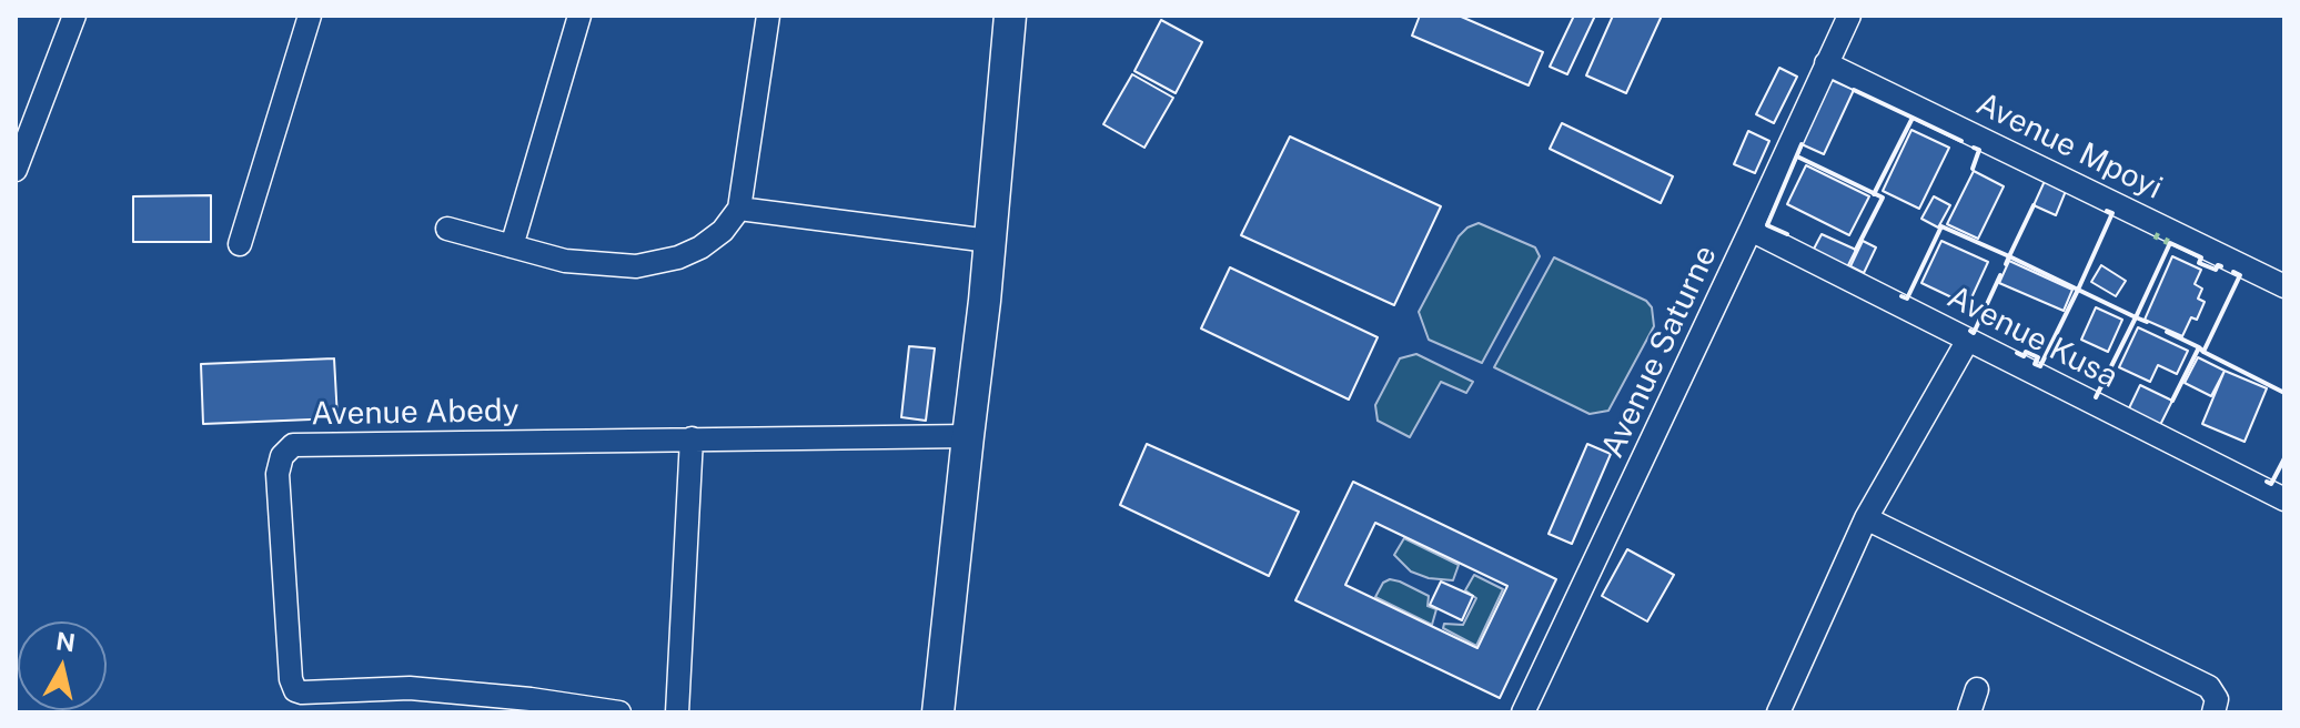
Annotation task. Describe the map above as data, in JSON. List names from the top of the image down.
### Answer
{
  "streets": {
    "street": [
      "Avenue Mpoyi",
      "Avenue Kusa",
      "Avenue Saturne",
      "Avenue Abedy"
    ]
  },
  "crossings": [
    ["Avenue Mpoyi", "Avenue Saturne"],
    ["Avenue Kusa", "Avenue Saturne"]
  ],
  "north": "top"
}
